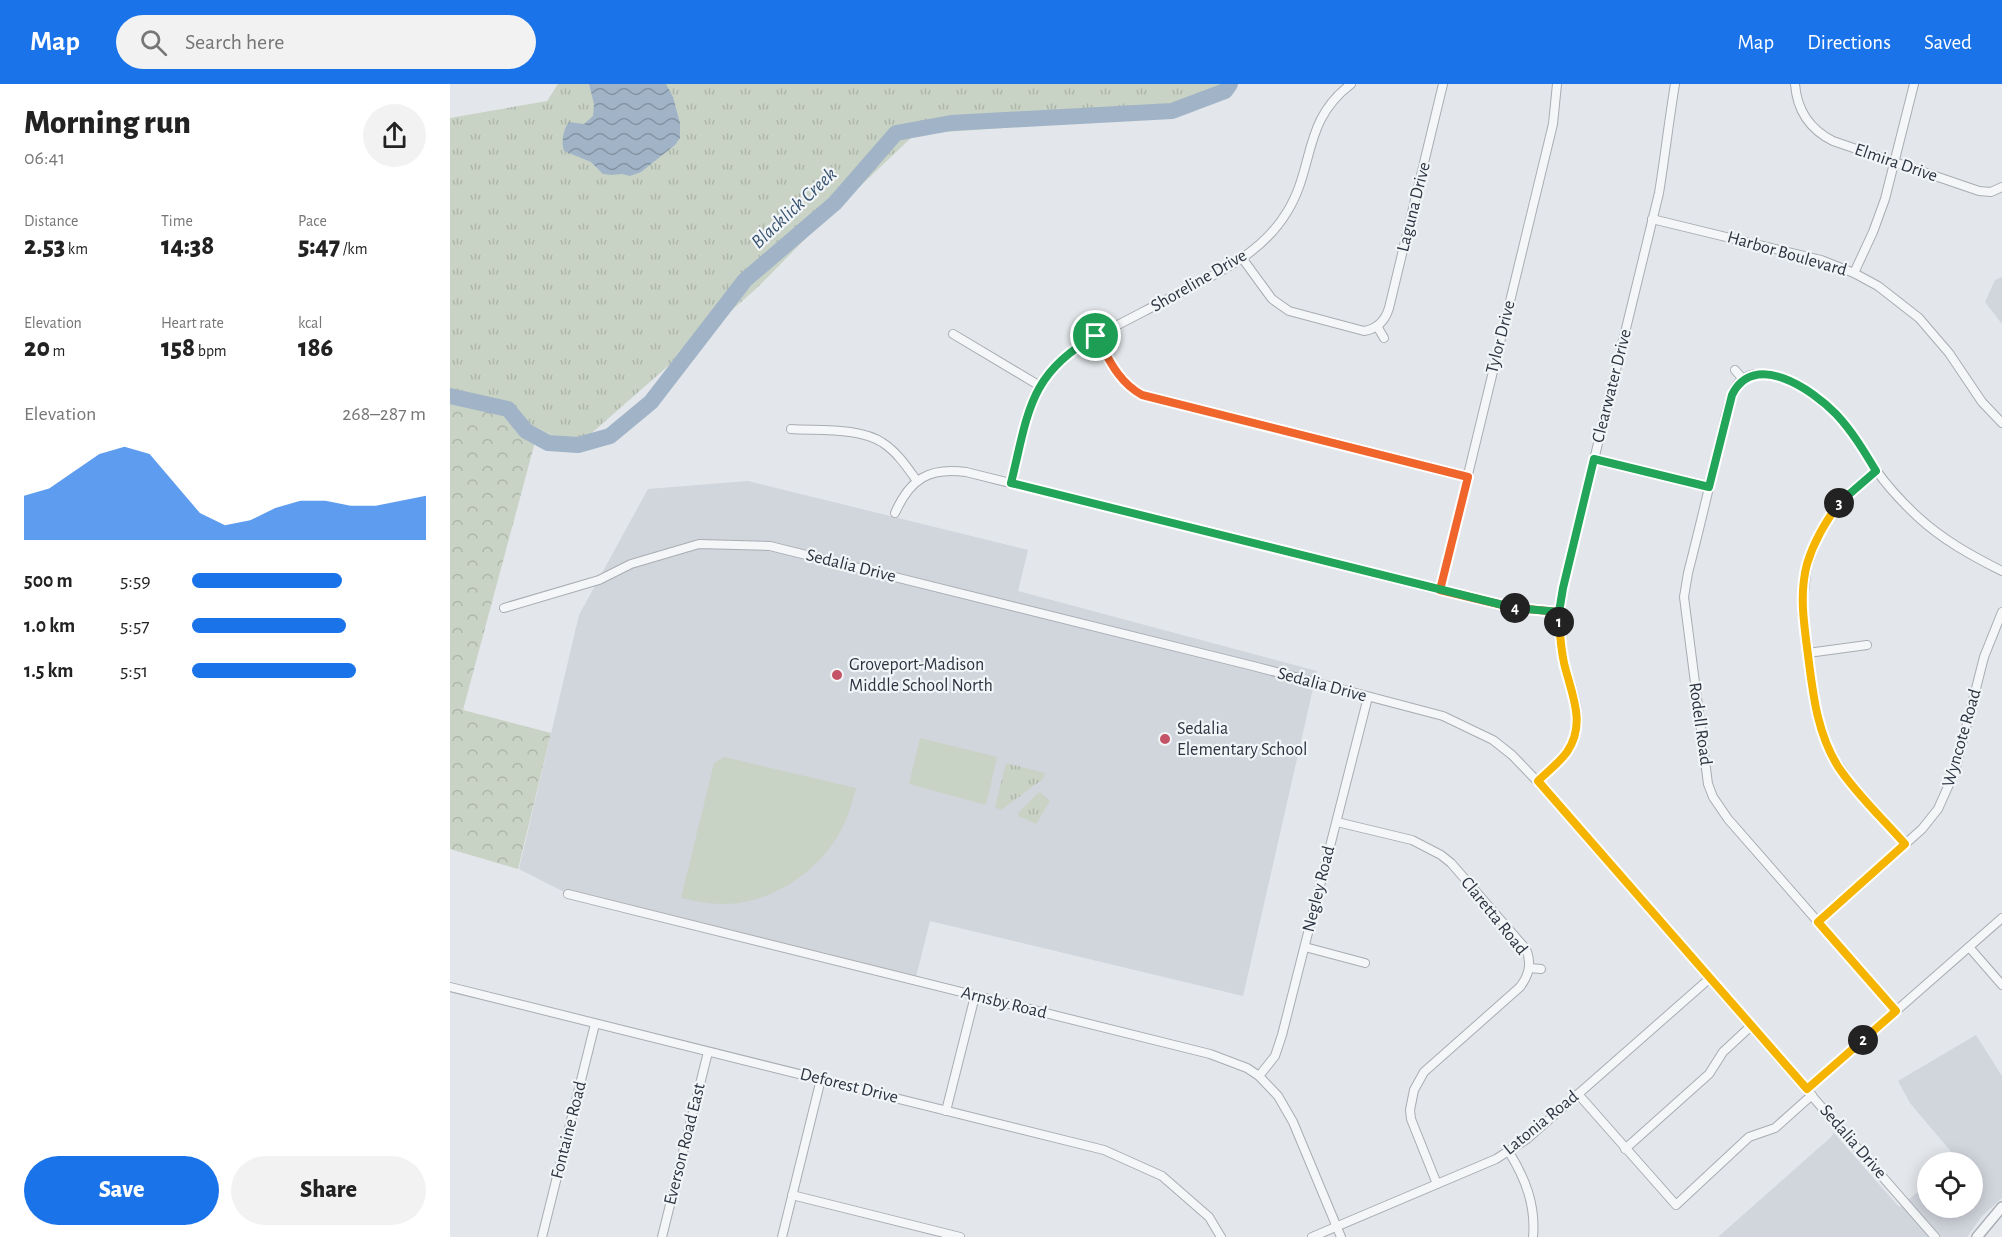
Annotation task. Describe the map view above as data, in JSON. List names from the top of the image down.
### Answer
{
  "streets": {
    "street": [
      "Elmira Drive",
      "Laguna Drive",
      "Harbor Boulevard",
      "Shoreline Drive",
      "Tylor Drive",
      "Clearwater Drive",
      "Sedalia Drive",
      "Rodell Road",
      "Wyncote Road",
      "Negley Road",
      "Claretta Road",
      "Arnsby Road",
      "Deforest Drive",
      "Latonia Road",
      "Fontaine Road",
      "Everson Road East"
    ]
  },
  "crossings": [
    ["Harbor Boulevard", "Clearwater Drive"],
    ["Clearwater Drive", "Sedalia Drive"],
    ["Sedalia Drive", "Negley Road"],
    ["Sedalia Drive", "Latonia Road"],
    ["Rodell Road", "Wyncote Road"],
    ["Negley Road", "Claretta Road"],
    ["Negley Road", "Arnsby Road"],
    ["Claretta Road", "Latonia Road"],
    ["Arnsby Road", "Latonia Road"],
    ["Deforest Drive", "Fontaine Road"],
    ["Deforest Drive", "Everson Road East"]
  ],
  "water": ["Blacklick Creek"],
  "places": ["Groveport-Madison Middle School North", "Sedalia Elementary School"],
  "page": {
    "header": "Map",
    "search": "Search here",
    "nav": ["Map", "Directions", "Saved"],
    "heading": ["Morning run", "06:41"],
    "stats": [
      ["Distance", "2.53 km"],
      ["Time", "14:38"],
      ["Pace", "5:47 /km"],
      ["Elevation", "20 m"],
      ["Heart rate", "158 bpm"],
      ["kcal", "186"]
    ],
    "chart": ["Elevation", "268–287 m"],
    "pins": [
      "3",
      "4",
      "1",
      "2"
    ],
    "list": [
      {
        "name": "500 m",
        "note": "5:59"
      },
      {
        "name": "1.0 km",
        "note": "5:57"
      },
      {
        "name": "1.5 km",
        "note": "5:51"
      }
    ],
    "buttons": ["Save", "Share"]
  }
}
